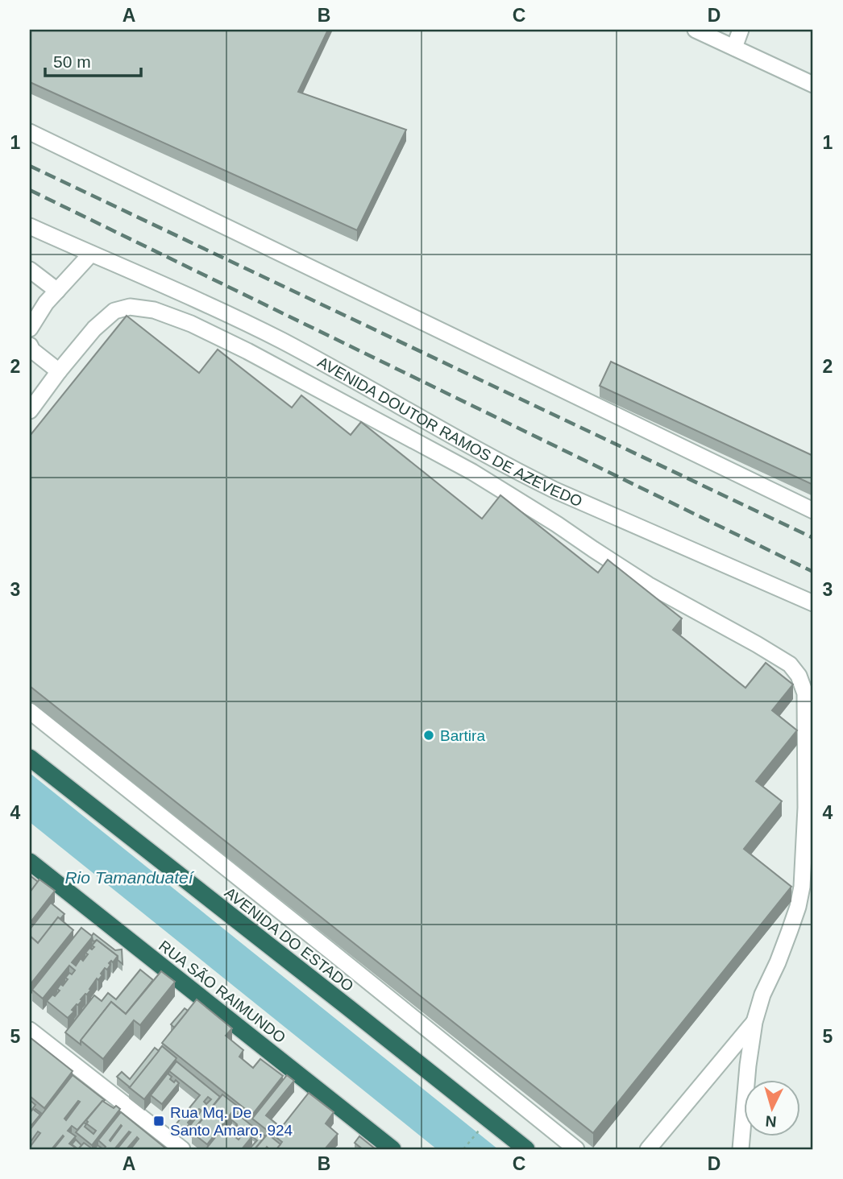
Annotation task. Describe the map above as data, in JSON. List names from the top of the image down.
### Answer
{
  "streets": {
    "highway": ["AVENIDA DO ESTADO", "RUA SÃO RAIMUNDO"],
    "street": ["AVENIDA DOUTOR RAMOS DE AZEVEDO"]
  },
  "water": ["Rio Tamanduateí"],
  "places": {
    "other": ["Bartira"],
    "transit": ["Rua Mq. De Santo Amaro, 924"]
  },
  "scale_bar": "50 m",
  "north": "bottom",
  "grid": {
    "columns": [
      "A",
      "B",
      "C",
      "D"
    ],
    "rows": [
      "1",
      "2",
      "3",
      "4",
      "5"
    ]
  }
}
